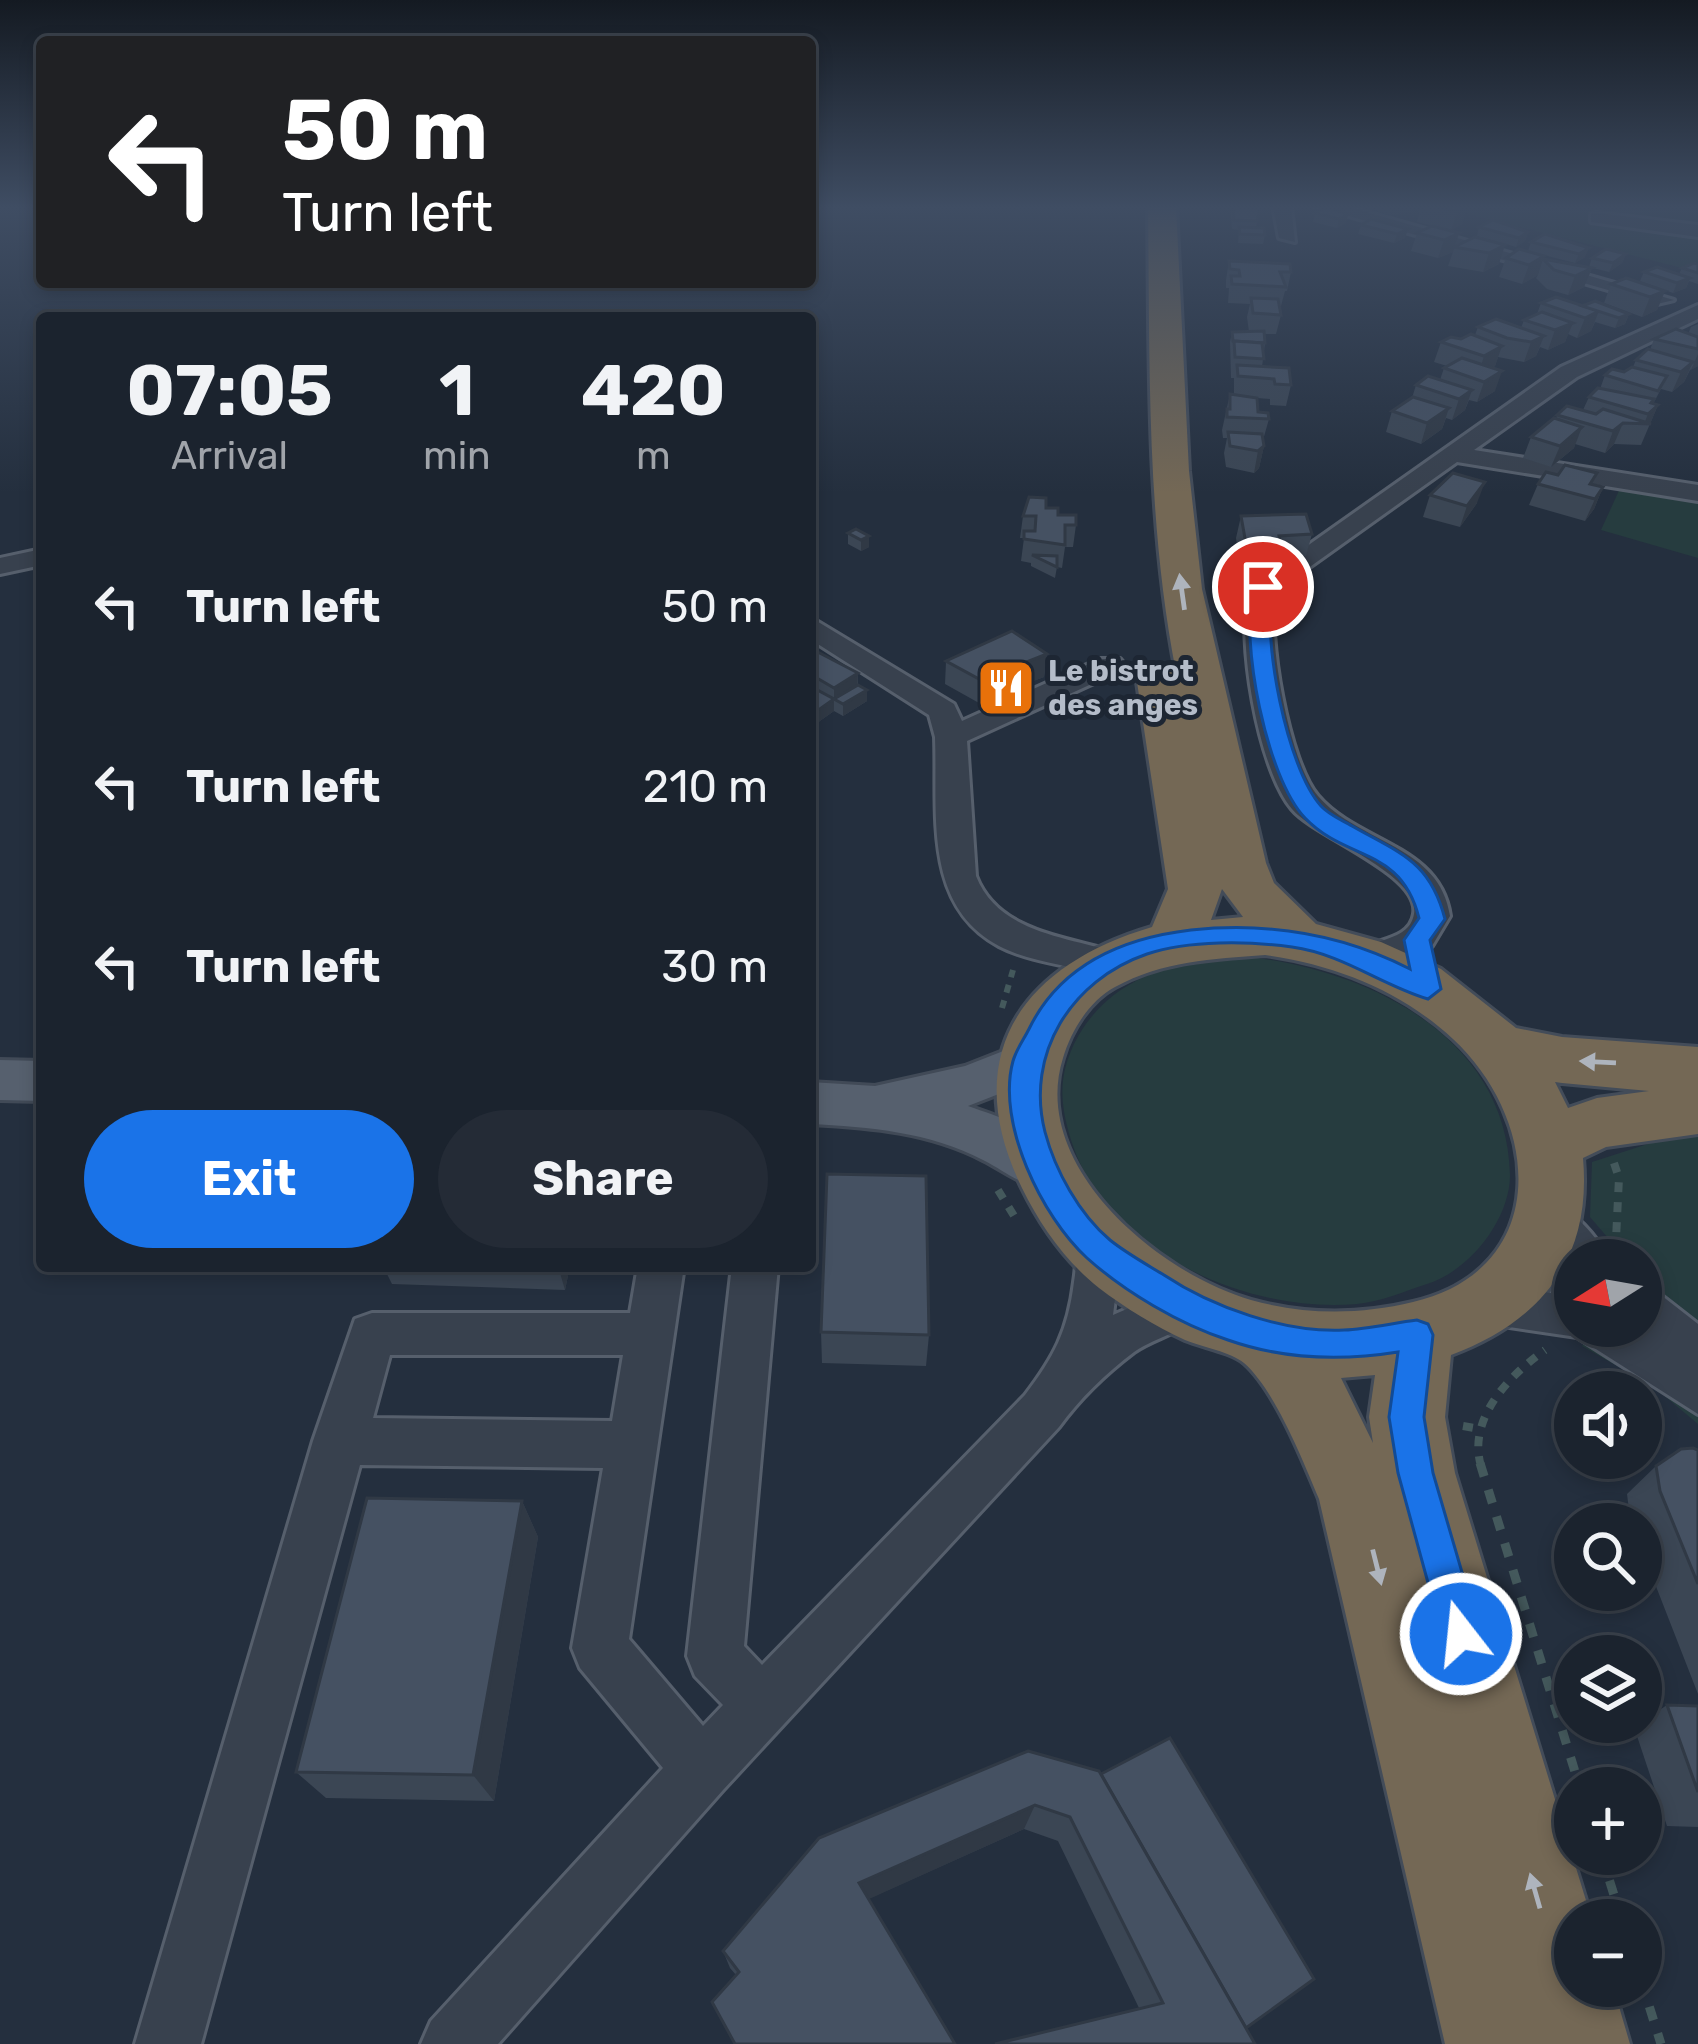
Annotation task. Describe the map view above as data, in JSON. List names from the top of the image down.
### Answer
{
  "places": {
    "restaurant": ["Le bistrot des anges"]
  },
  "north": "left",
  "page": {
    "turn": ["50 m", "Turn left"],
    "eta": [
      "07:05",
      "Arrival",
      "1",
      "min",
      "420",
      "m"
    ],
    "list": [
      {
        "name": "Turn left",
        "value": "50 m"
      },
      {
        "name": "Turn left",
        "value": "210 m"
      },
      {
        "name": "Turn left",
        "value": "30 m"
      }
    ],
    "buttons": ["Exit", "Share"],
    "map_buttons": ["+", "−"]
  }
}
